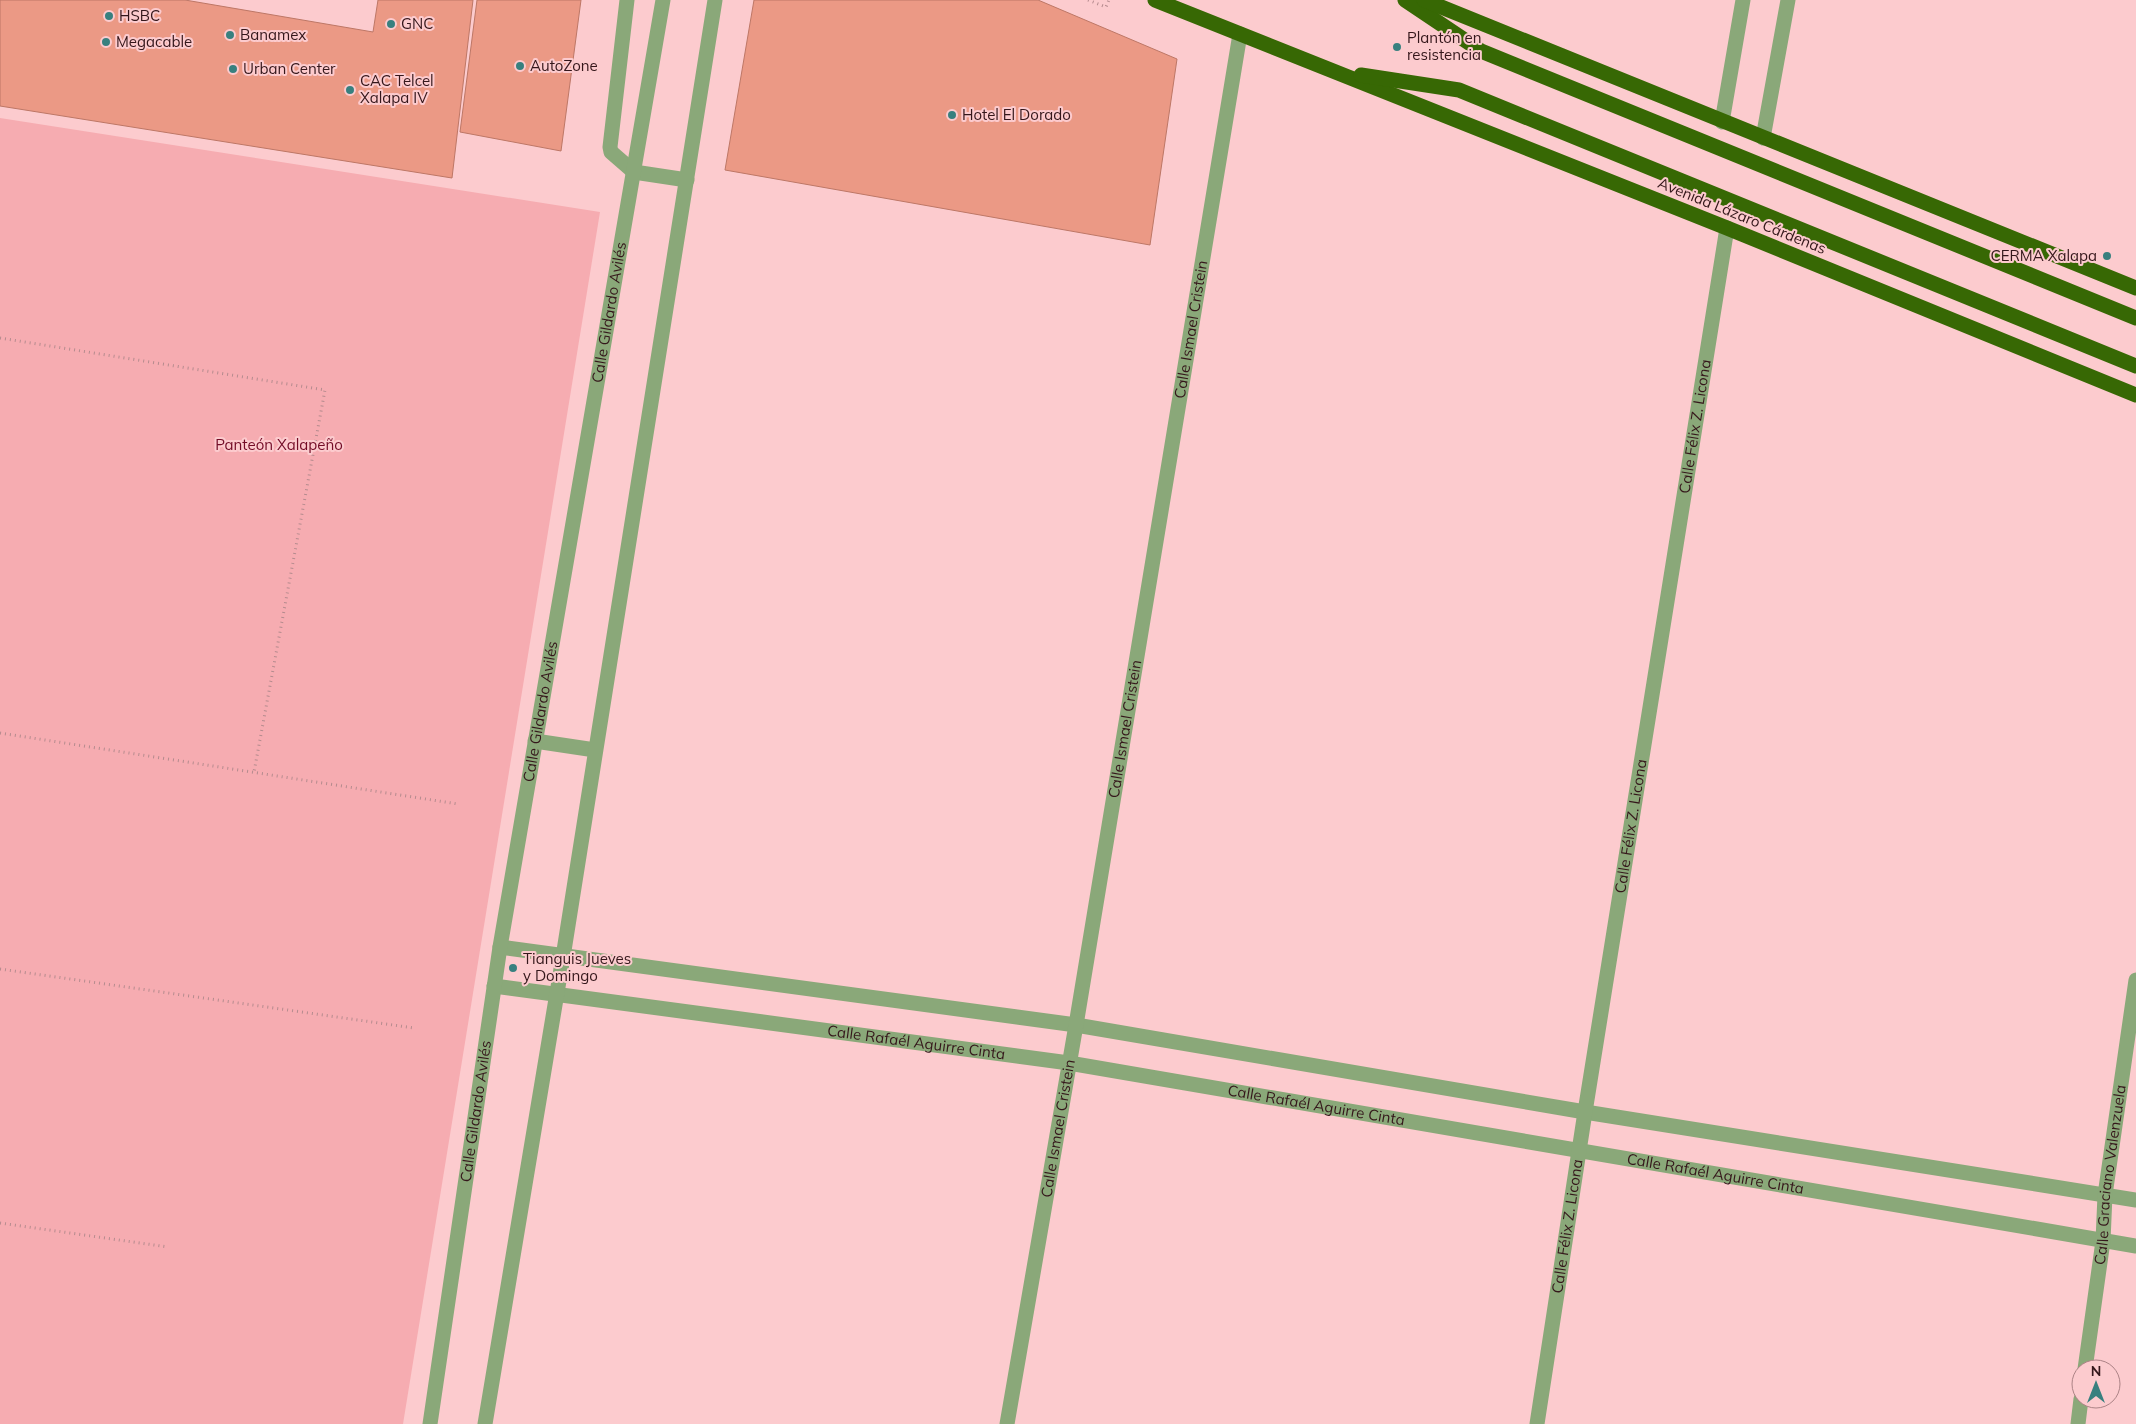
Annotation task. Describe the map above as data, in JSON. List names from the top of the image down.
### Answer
{
  "streets": {
    "highway": ["Avenida Lázaro Cárdenas"],
    "street": [
      "Calle Gildardo Avilés",
      "Calle Ismael Cristein",
      "Calle Félix Z. Licona",
      "Calle Rafaél Aguirre Cinta",
      "Calle Graciano Valenzuela"
    ]
  },
  "crossings": [
    ["Avenida Lázaro Cárdenas", "Calle Ismael Cristein"],
    ["Avenida Lázaro Cárdenas", "Calle Félix Z. Licona"],
    ["Calle Gildardo Avilés", "Calle Rafaél Aguirre Cinta"],
    ["Calle Ismael Cristein", "Calle Rafaél Aguirre Cinta"],
    ["Calle Félix Z. Licona", "Calle Rafaél Aguirre Cinta"],
    ["Calle Rafaél Aguirre Cinta", "Calle Graciano Valenzuela"]
  ],
  "parks": ["Panteón Xalapeño"],
  "places": [
    "HSBC",
    "GNC",
    "Banamex",
    "Megacable",
    "Plantón en resistencia",
    "AutoZone",
    "Urban Center",
    "CAC Telcel Xalapa IV",
    "Hotel El Dorado",
    "CERMA Xalapa",
    "Tianguis Jueves y Domingo"
  ],
  "north": "top"
}
